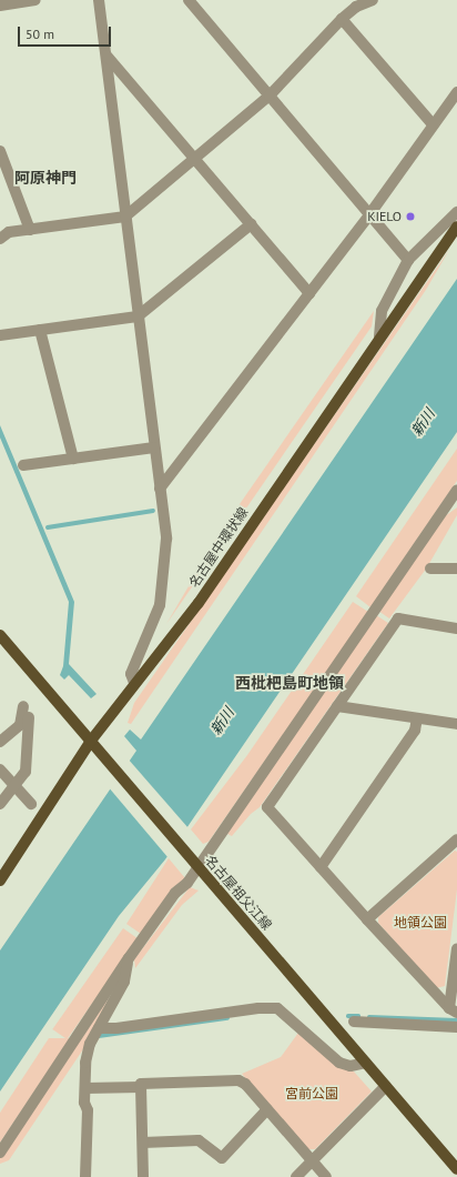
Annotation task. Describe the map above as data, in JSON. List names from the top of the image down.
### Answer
{
  "streets": {
    "main road": ["名古屋中環状線", "名古屋祖父江線"]
  },
  "crossings": [
    ["名古屋中環状線", "名古屋祖父江線"]
  ],
  "districts": ["阿原神門", "西枇杷島町地領"],
  "water": ["新川"],
  "parks": ["地領公園", "宮前公園"],
  "places": ["KIELO"],
  "scale_bar": "50 m"
}
